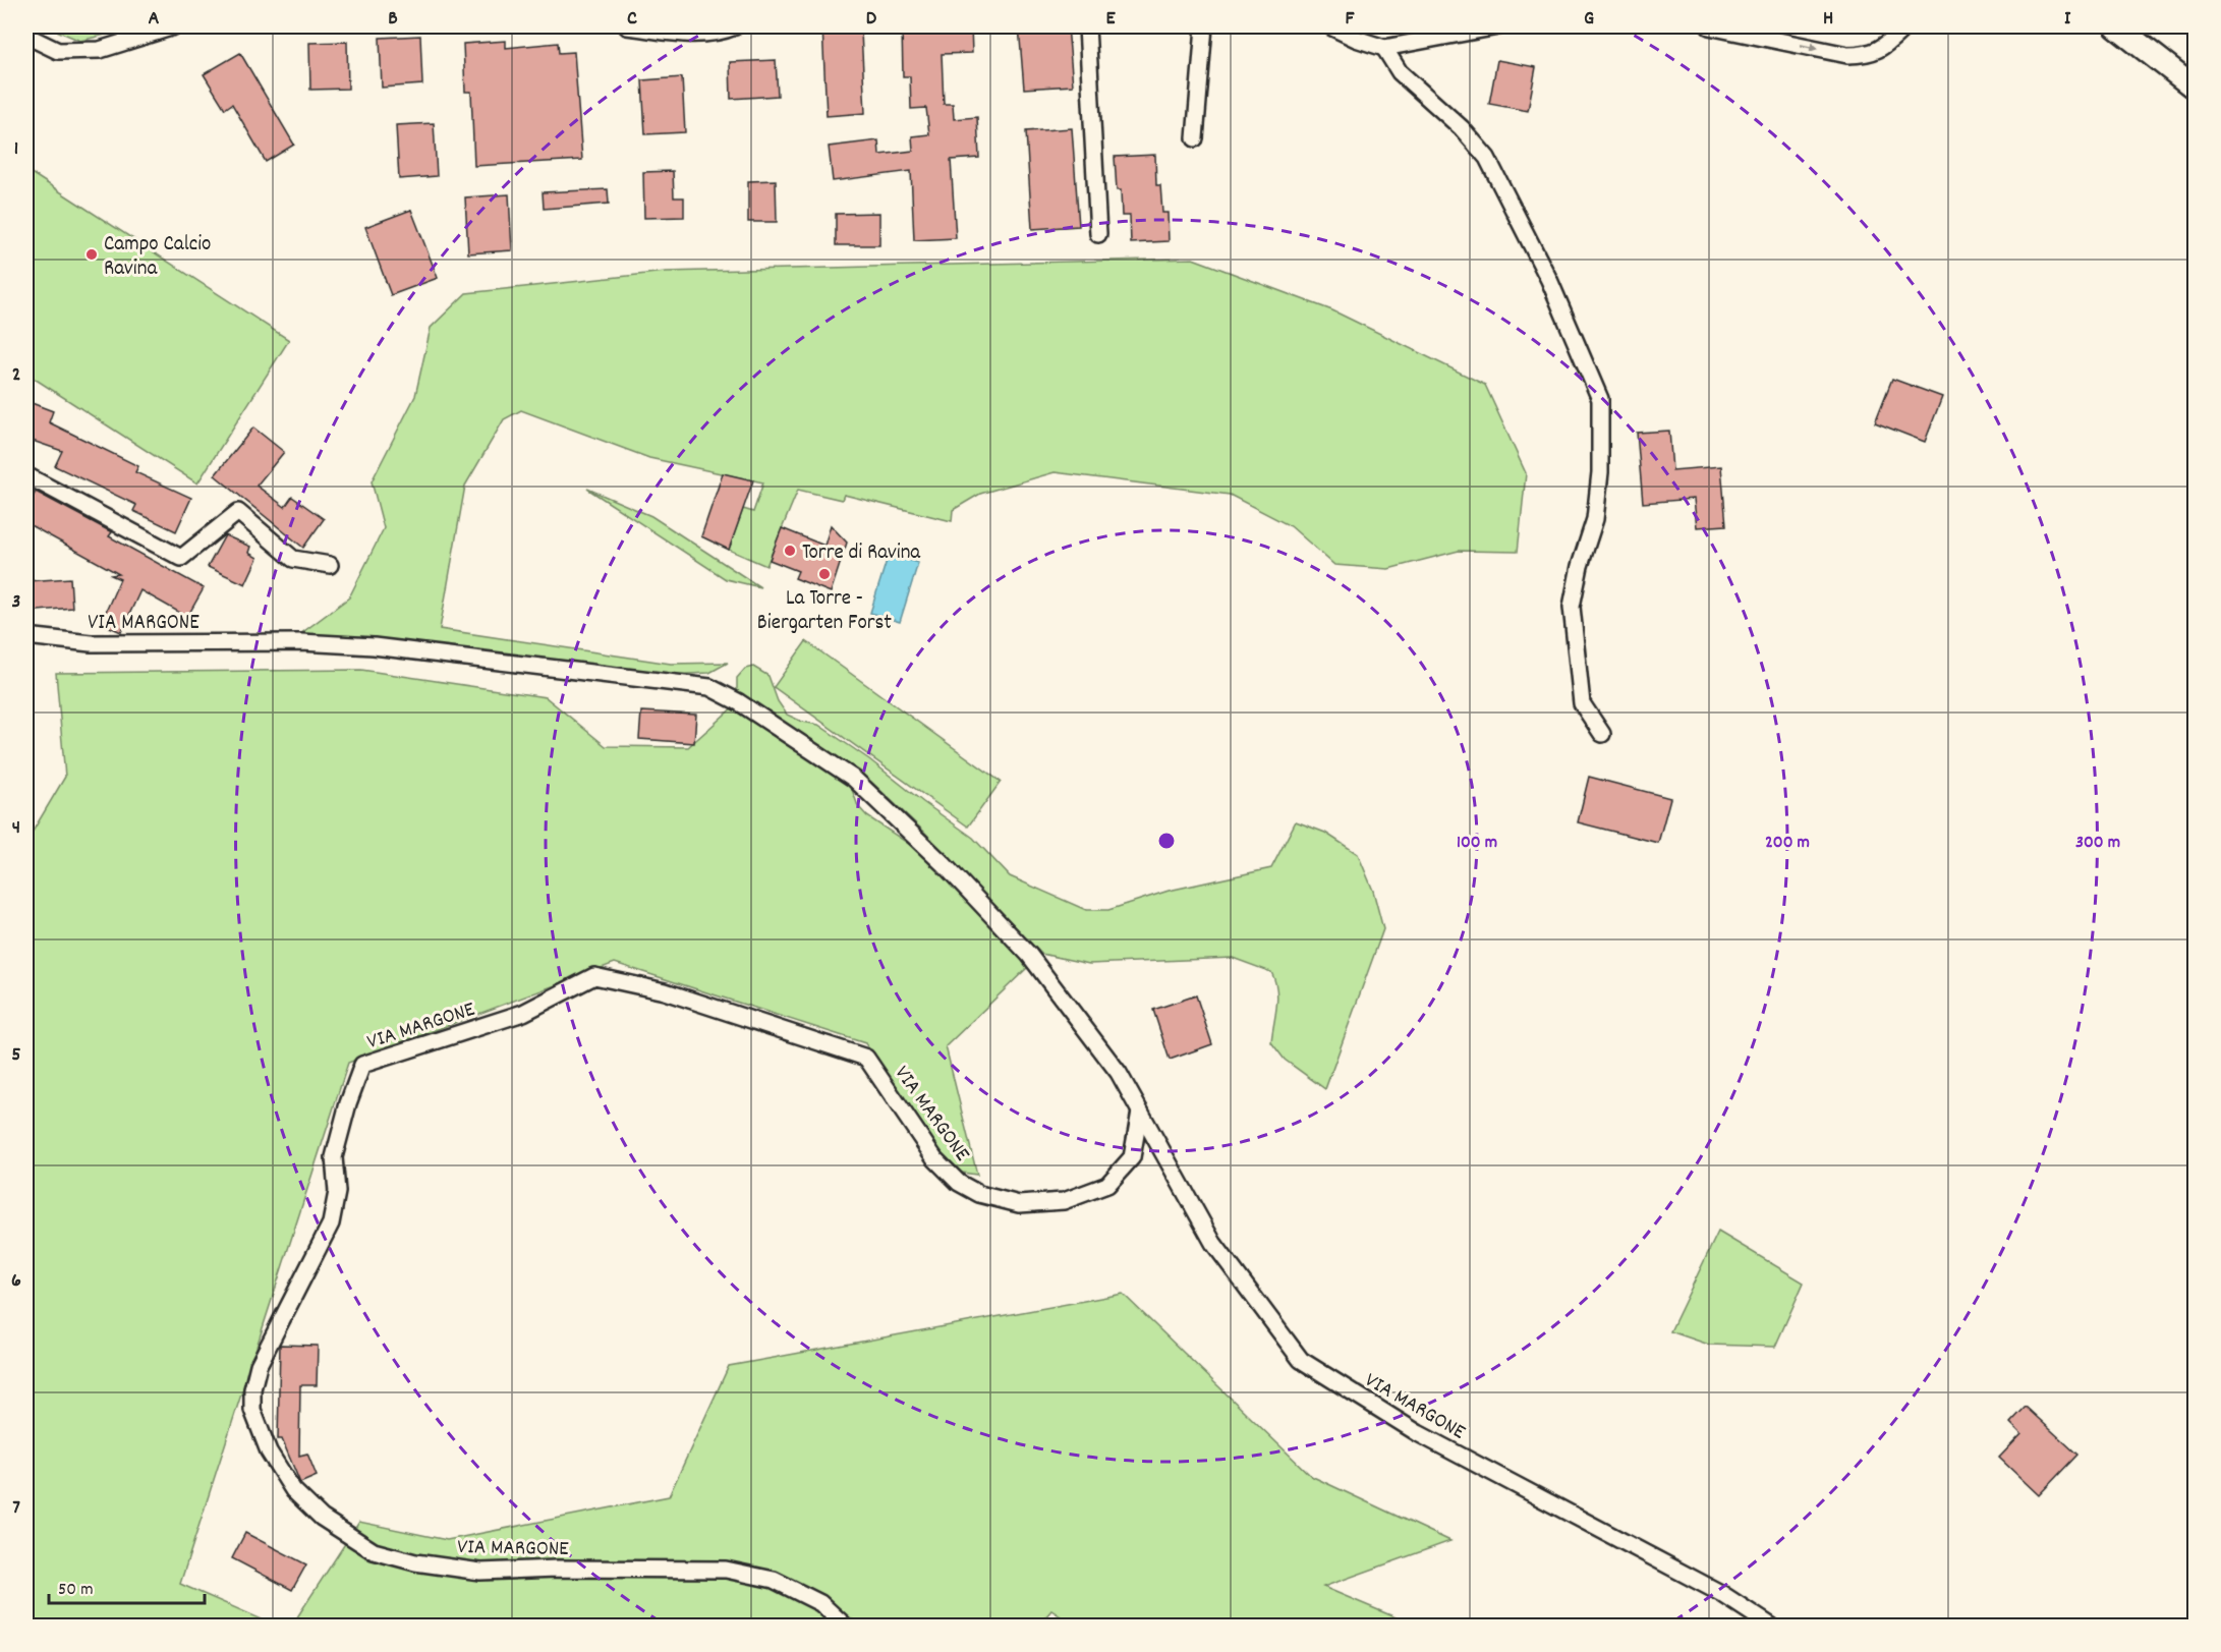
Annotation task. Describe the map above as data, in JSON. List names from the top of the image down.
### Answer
{
  "streets": {
    "street": ["VIA MARGONE"]
  },
  "places": ["Campo Calcio Ravina", "Torre di Ravina", "La Torre - Biergarten Forst"],
  "scale_bar": "50 m",
  "grid": {
    "columns": [
      "A",
      "B",
      "C",
      "D",
      "E",
      "F",
      "G",
      "H",
      "I"
    ],
    "rows": [
      "1",
      "2",
      "3",
      "4",
      "5",
      "6",
      "7"
    ]
  },
  "rings": ["100 m", "200 m", "300 m"]
}
